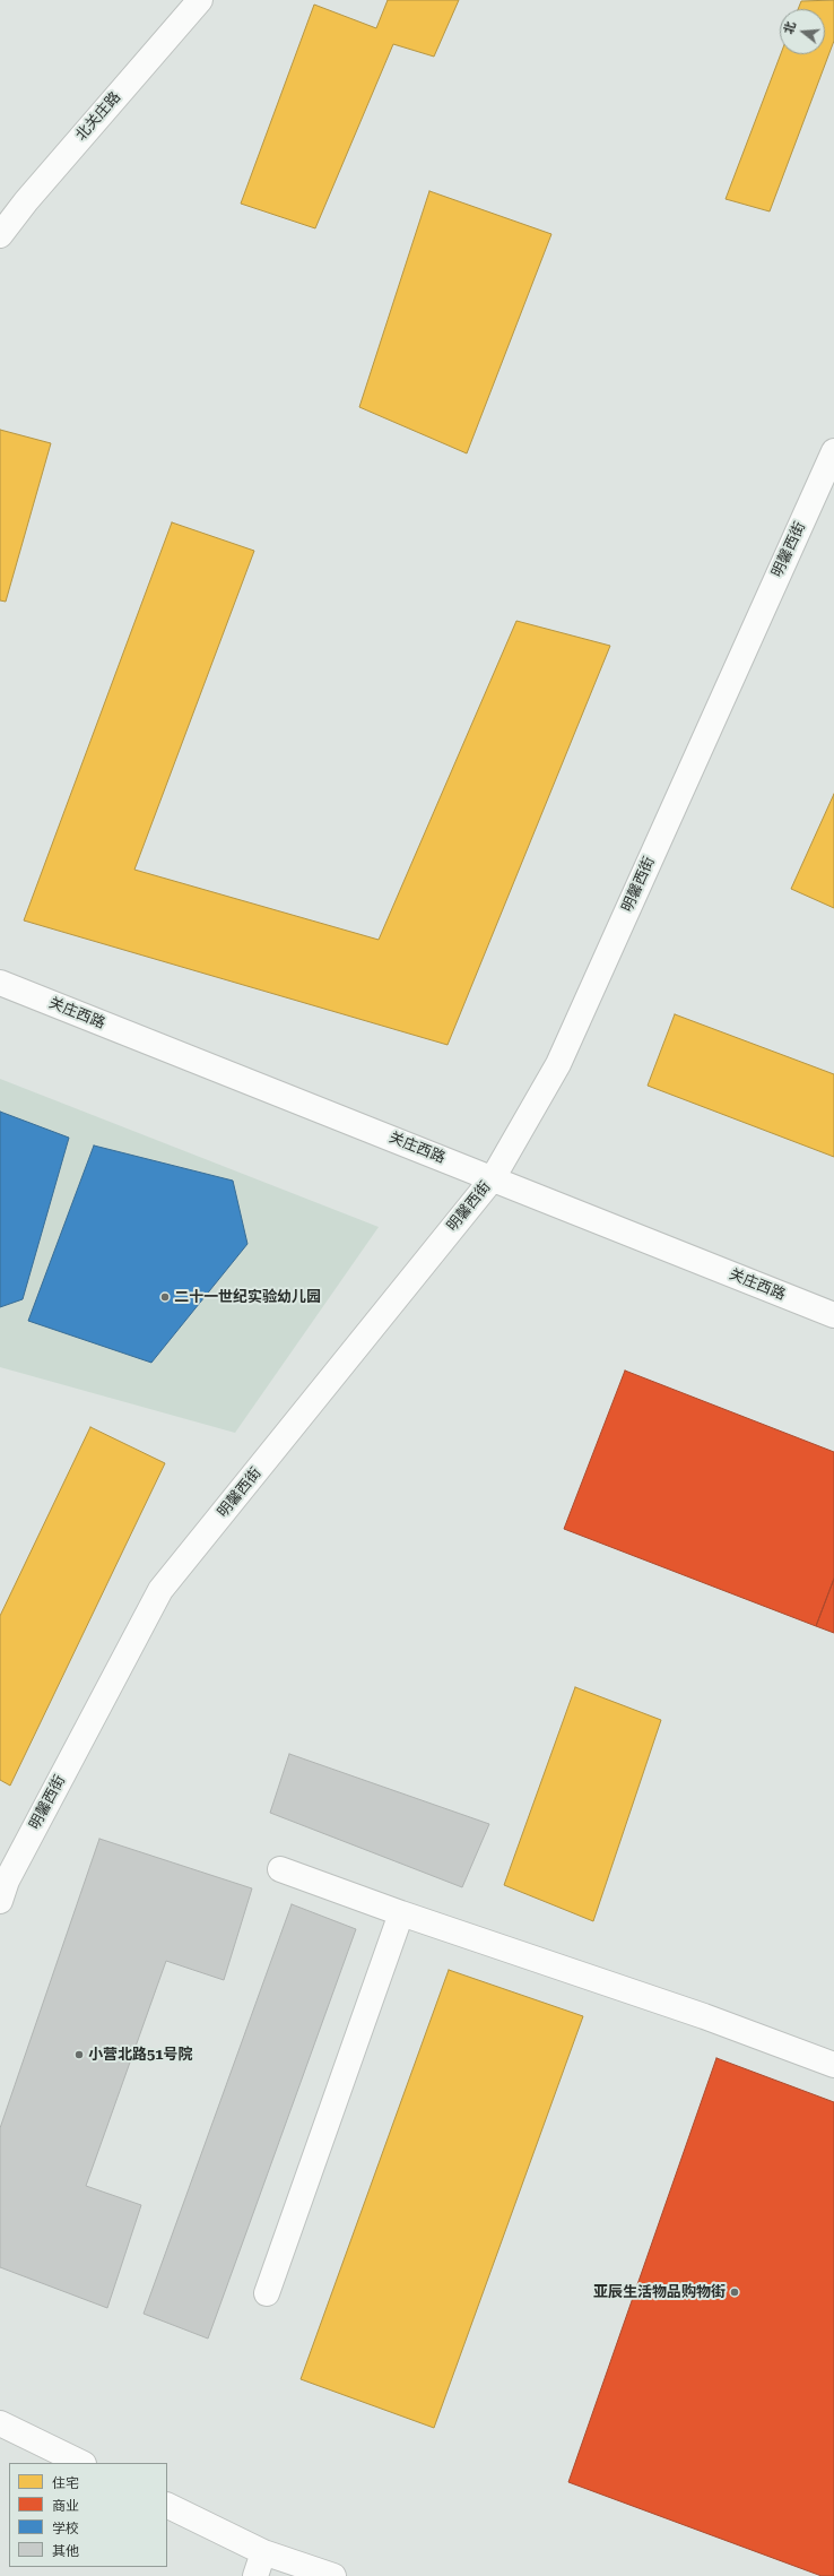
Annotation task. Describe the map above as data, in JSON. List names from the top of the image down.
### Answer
{
  "streets": {
    "street": ["北关庄路", "明馨西街", "关庄西路"]
  },
  "crossings": [
    ["明馨西街", "关庄西路"]
  ],
  "places": ["二十一世纪实验幼儿园", "小营北路51号院", "亚辰生活物品购物街"],
  "legend": [
    "住宅",
    "商业",
    "学校",
    "其他"
  ],
  "north": "left"
}
